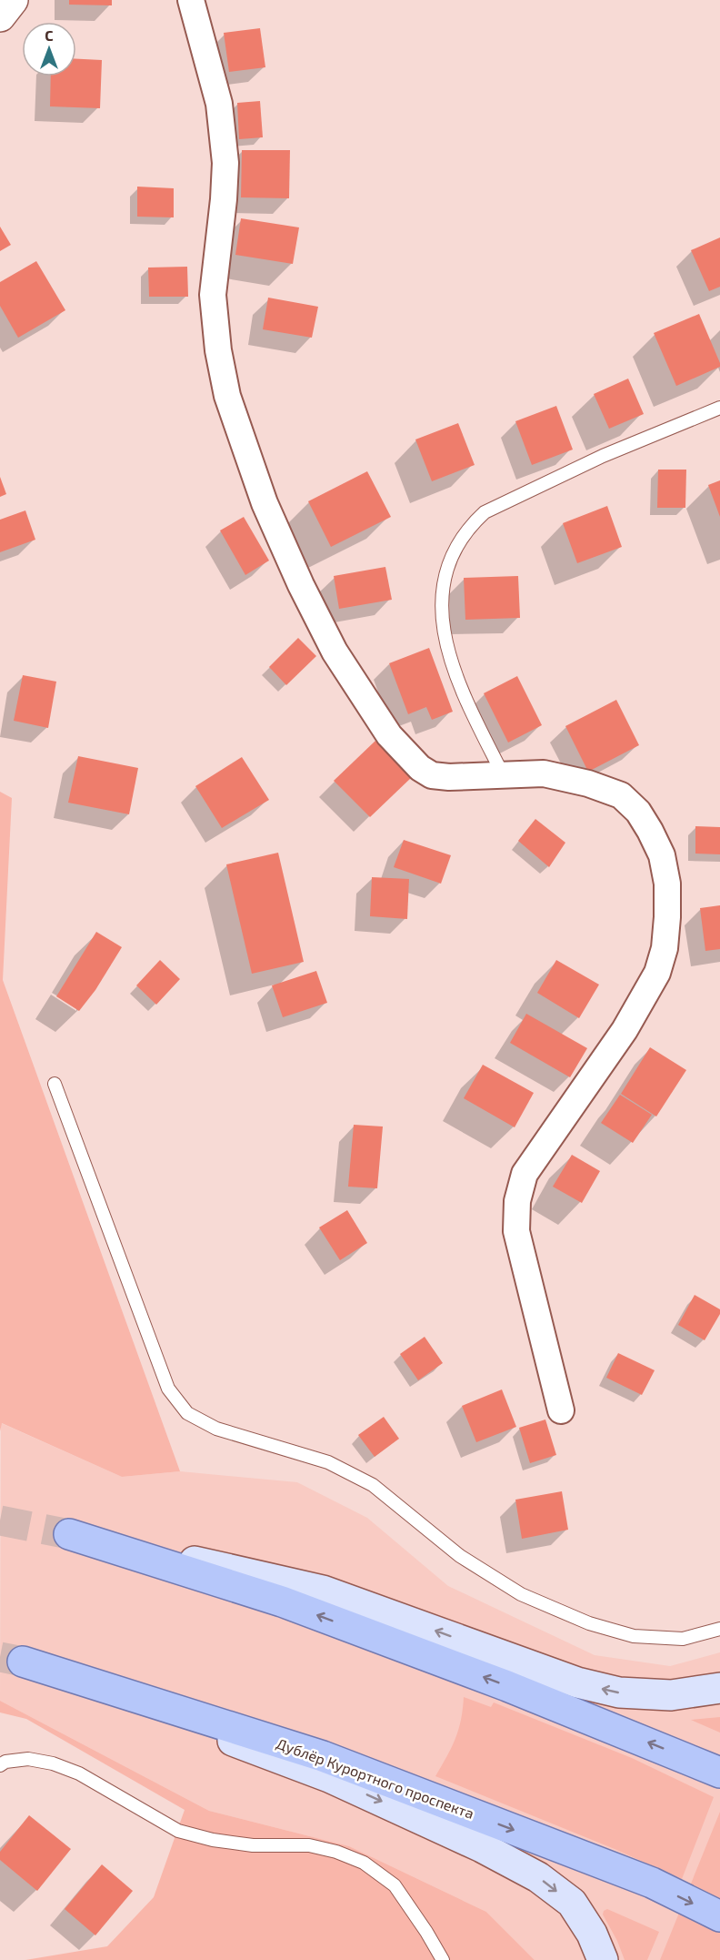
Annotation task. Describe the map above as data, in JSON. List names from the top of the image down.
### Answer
{
  "streets": {
    "main road": ["Дублёр Курортного проспекта"]
  },
  "north": "top"
}
